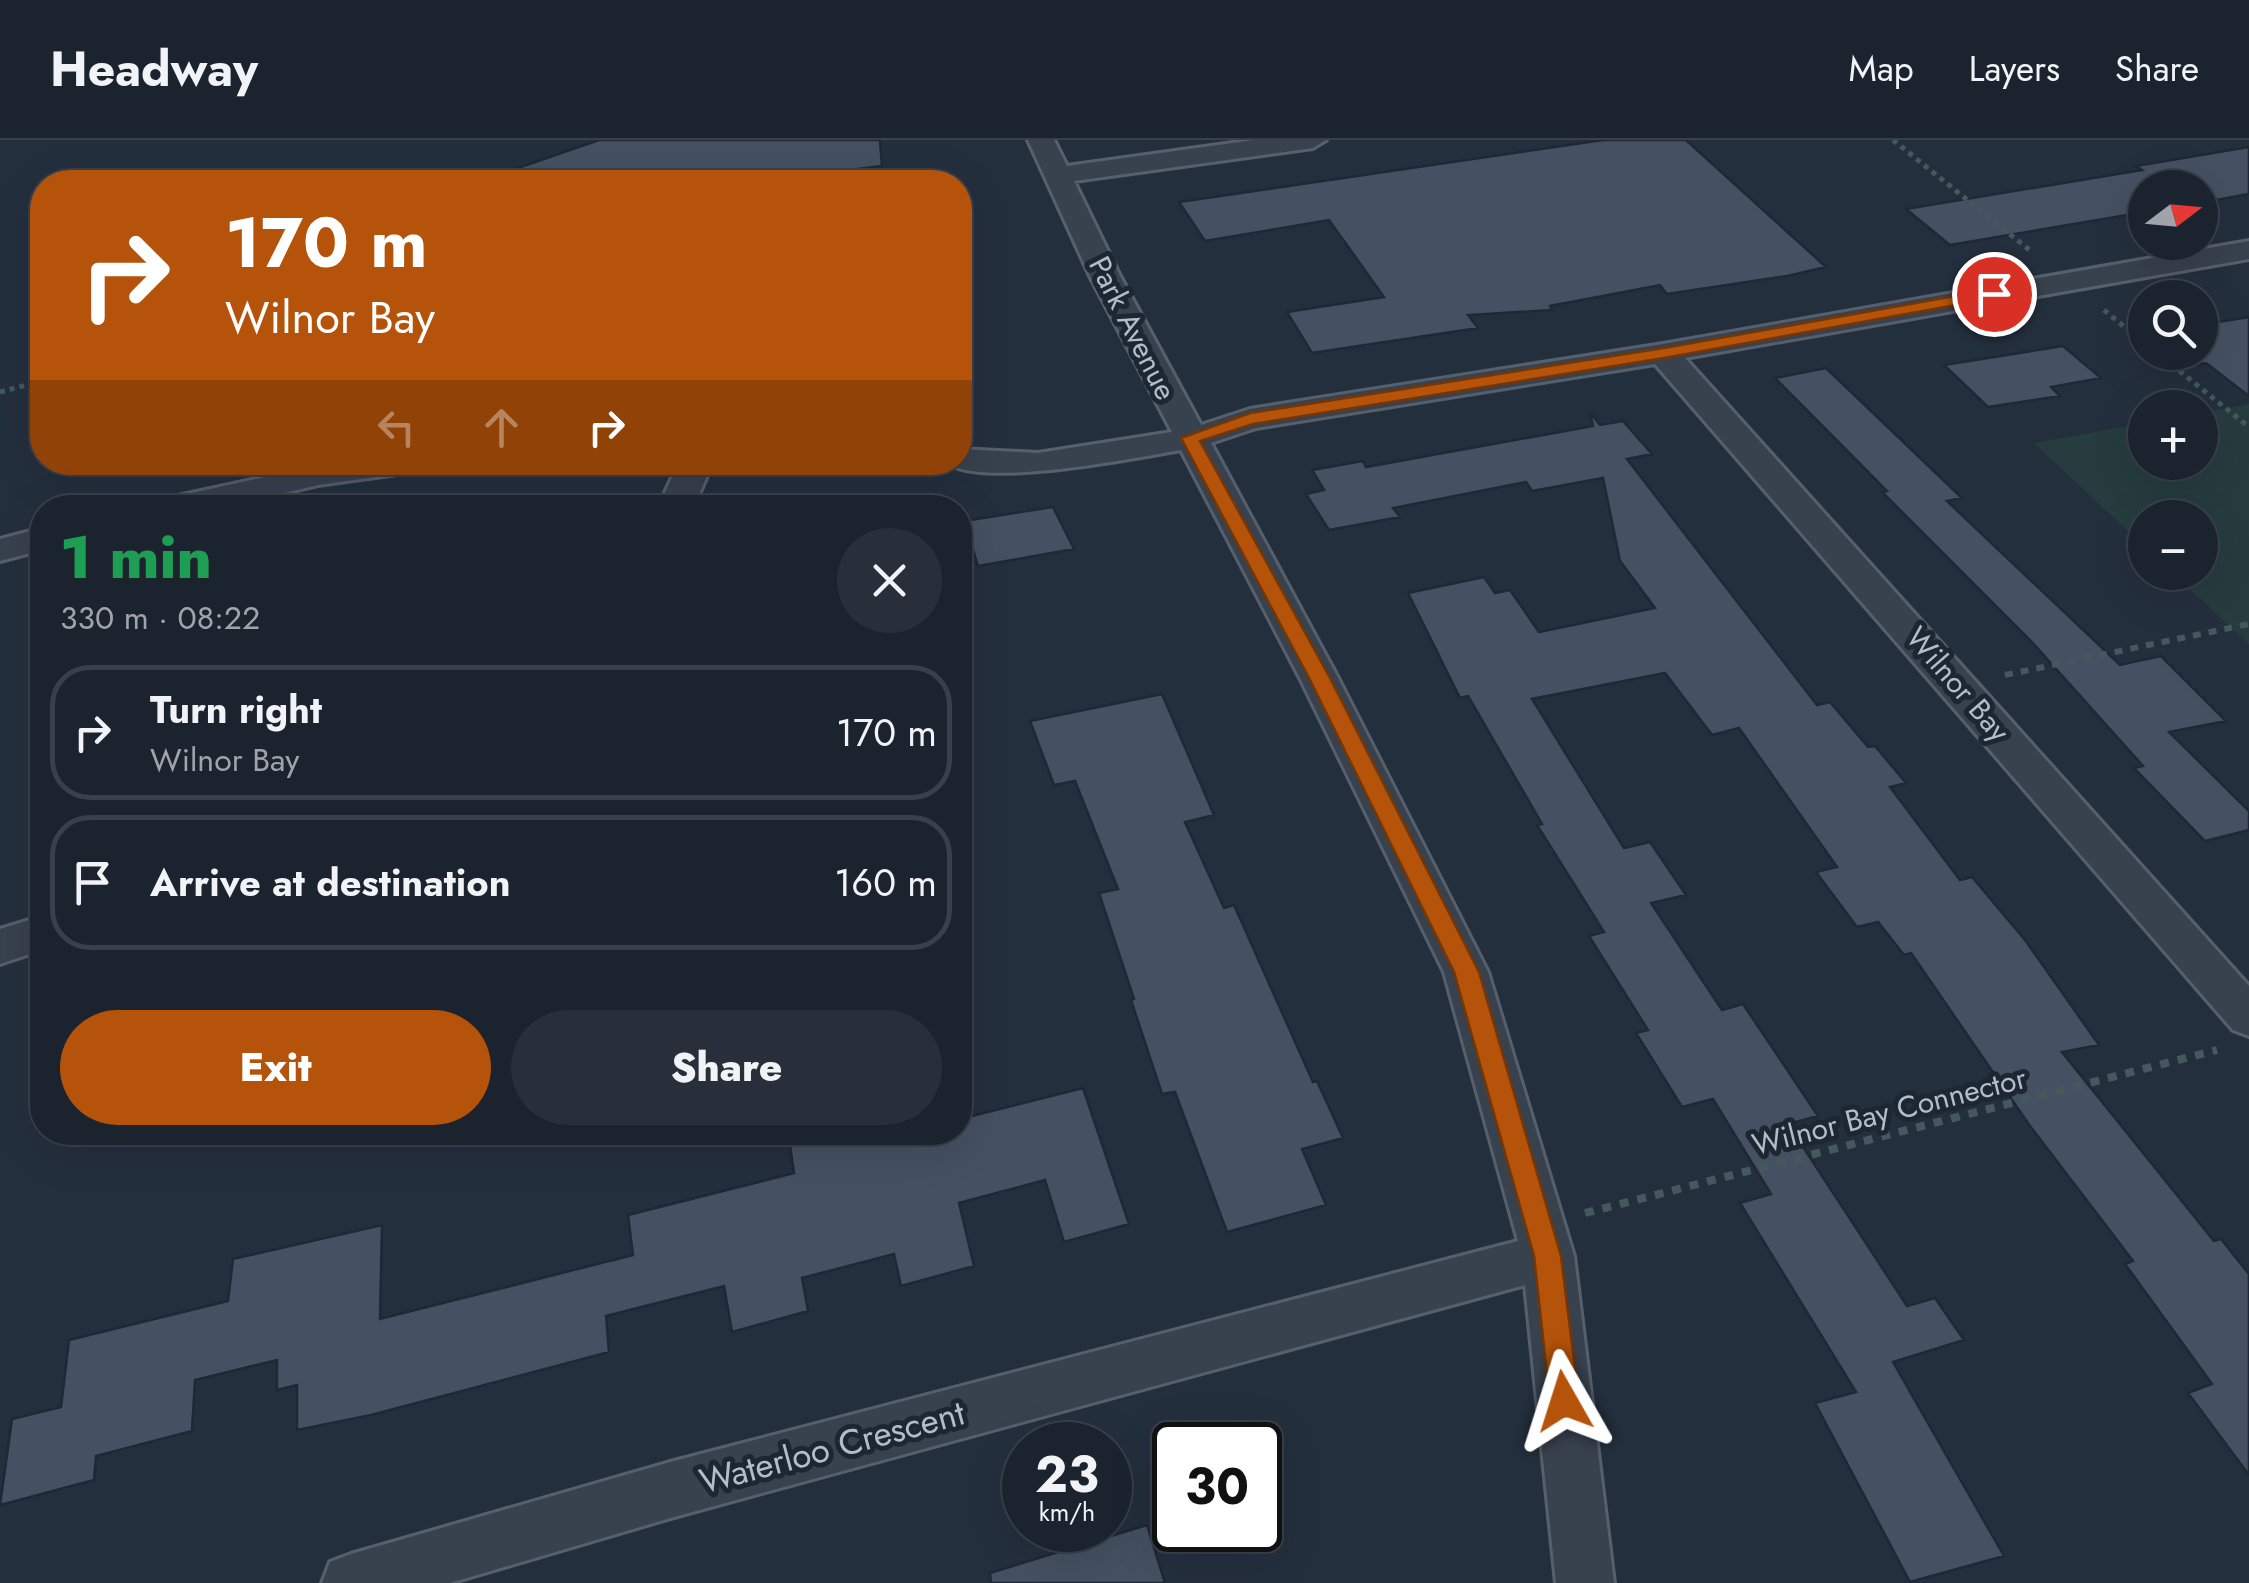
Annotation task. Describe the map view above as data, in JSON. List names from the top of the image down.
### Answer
{
  "streets": {
    "street": ["Park Avenue", "Wilnor Bay", "Waterloo Crescent"],
    "path": ["Wilnor Bay Connector"]
  },
  "crossings": [
    ["Park Avenue", "Wilnor Bay Connector"],
    ["Park Avenue", "Waterloo Crescent"],
    ["Wilnor Bay", "Wilnor Bay Connector"],
    ["Wilnor Bay Connector", "Waterloo Crescent"]
  ],
  "north": "right",
  "page": {
    "header": "Headway",
    "nav": ["Map", "Layers", "Share"],
    "map_buttons": ["+", "−"],
    "turn": ["170 m", "Wilnor Bay"],
    "heading": ["1 min", "330 m · 08:22"],
    "list": [
      {
        "name": "Turn right",
        "note": "Wilnor Bay",
        "value": "170 m"
      },
      {
        "name": "Arrive at destination",
        "value": "160 m"
      }
    ],
    "buttons": ["Exit", "Share"],
    "speed": "23 km/h",
    "limit": "30"
  }
}
